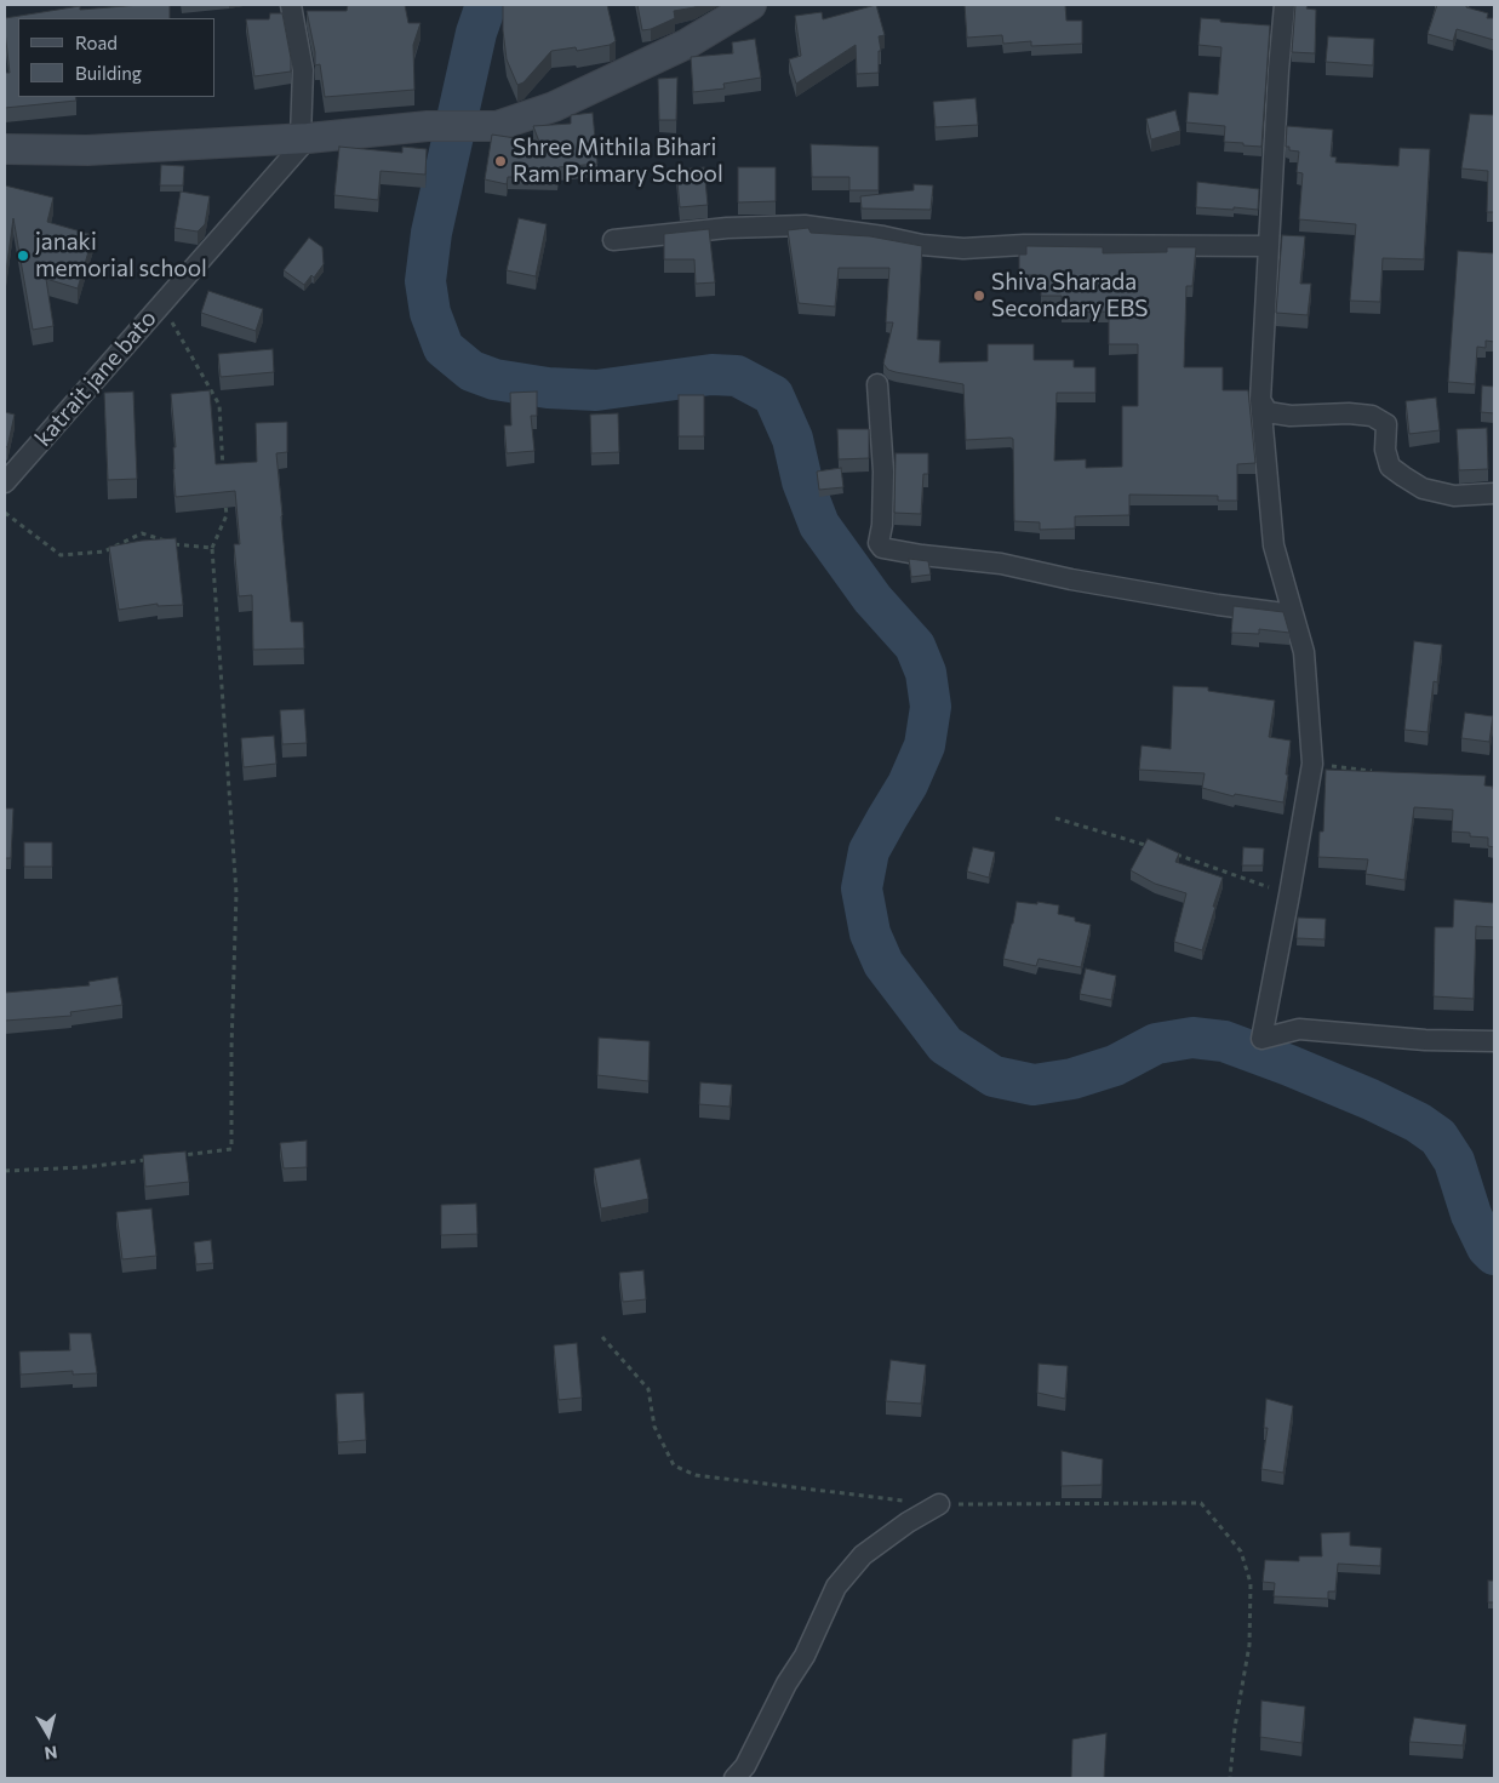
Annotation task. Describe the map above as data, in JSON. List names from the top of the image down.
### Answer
{
  "streets": {
    "street": ["katrait jane bato"]
  },
  "places": ["Shree Mithila Bihari Ram Primary School", "janaki memorial school", "Shiva Sharada Secondary EBS"],
  "legend": ["Road", "Building"],
  "north": "bottom"
}
